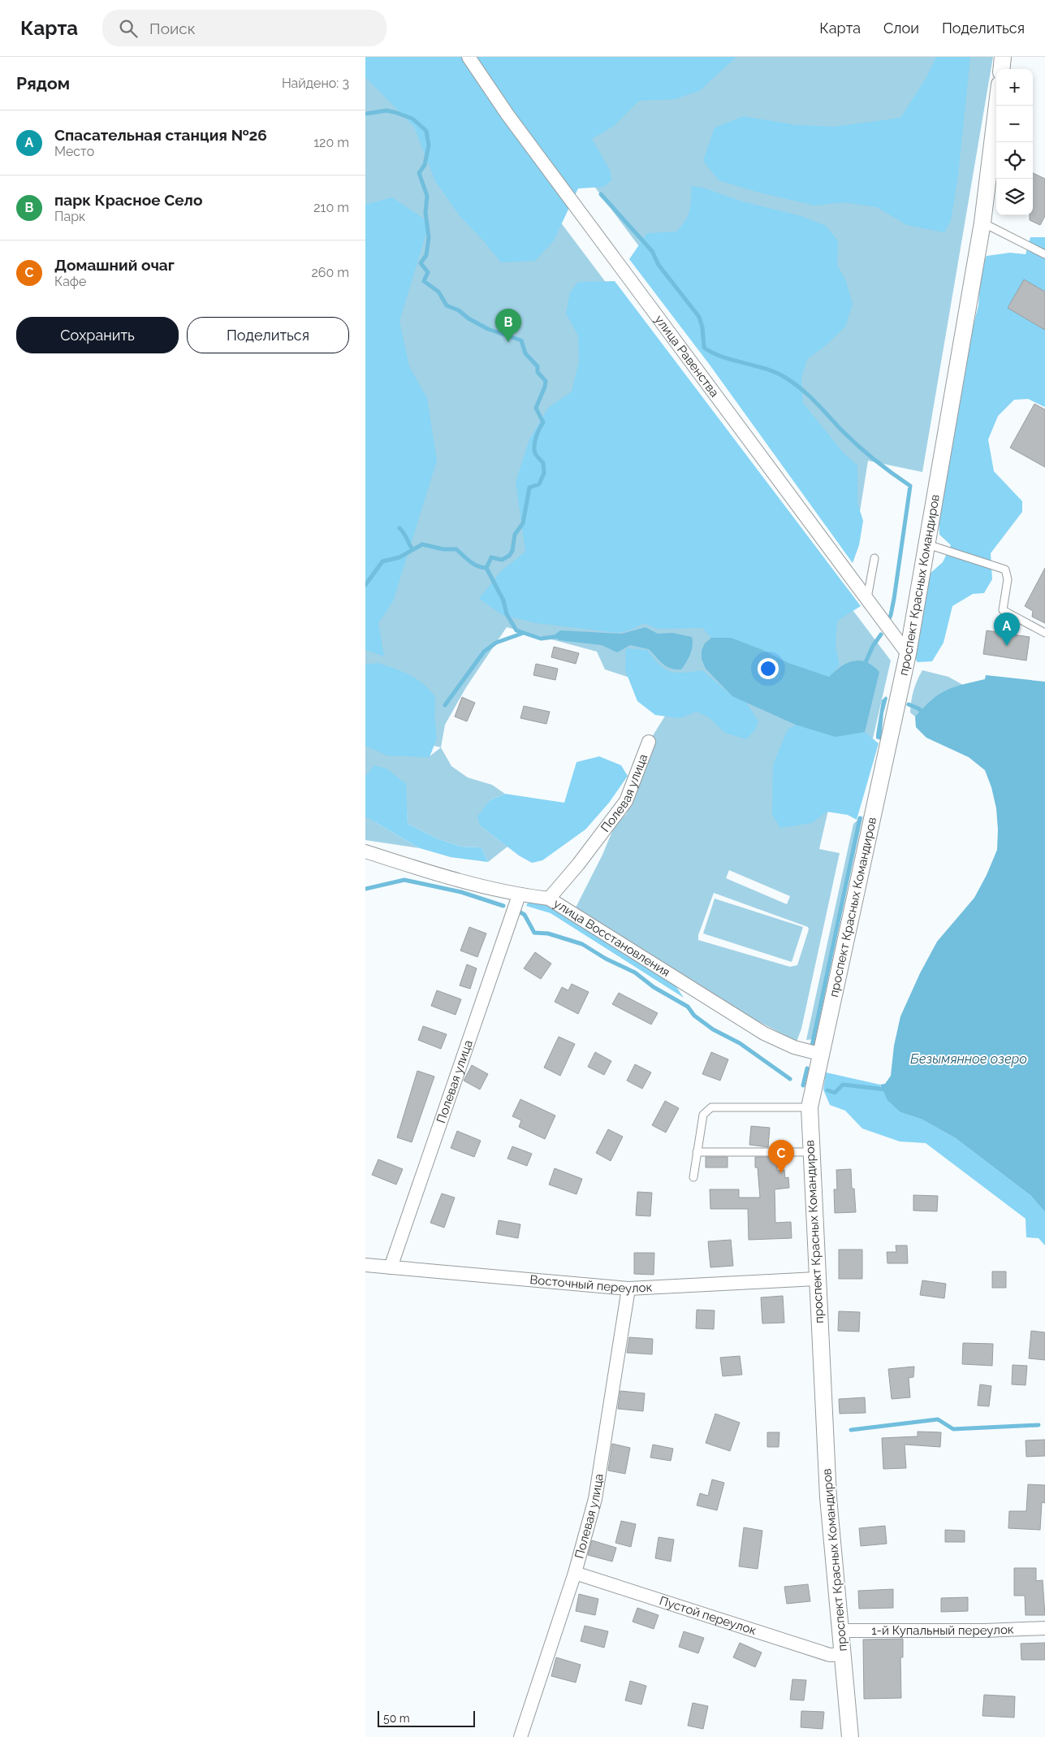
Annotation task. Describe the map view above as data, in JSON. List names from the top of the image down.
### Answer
{
  "streets": {
    "street": [
      "улица Равенства",
      "проспект Красных Командиров",
      "Полевая улица",
      "улица Восстановления",
      "Восточный переулок",
      "Пустой переулок",
      "1-й Купальный переулок"
    ]
  },
  "crossings": [
    ["улица Равенства", "проспект Красных Командиров"],
    ["проспект Красных Командиров", "улица Восстановления"],
    ["проспект Красных Командиров", "Восточный переулок"],
    ["проспект Красных Командиров", "Пустой переулок"],
    ["проспект Красных Командиров", "1-й Купальный переулок"],
    ["Полевая улица", "улица Восстановления"],
    ["Полевая улица", "Восточный переулок"],
    ["Полевая улица", "Пустой переулок"]
  ],
  "water": ["Безымянное озеро"],
  "scale_bar": "50 m",
  "page": {
    "header": "Карта",
    "search": "Поиск",
    "nav": ["Карта", "Слои", "Поделиться"],
    "heading": ["Рядом", "Найдено: 3"],
    "map_buttons": ["+", "−"],
    "list": [
      {
        "mark": "A",
        "name": "Спасательная станция №26",
        "note": "Место",
        "value": "120 m"
      },
      {
        "mark": "B",
        "name": "парк Красное Село",
        "note": "Парк",
        "value": "210 m"
      },
      {
        "mark": "C",
        "name": "Домашний очаг",
        "note": "Кафе",
        "value": "260 m"
      }
    ],
    "buttons": ["Сохранить", "Поделиться"],
    "pins": ["B", "A", "C"],
    "scale": "50 m"
  }
}
